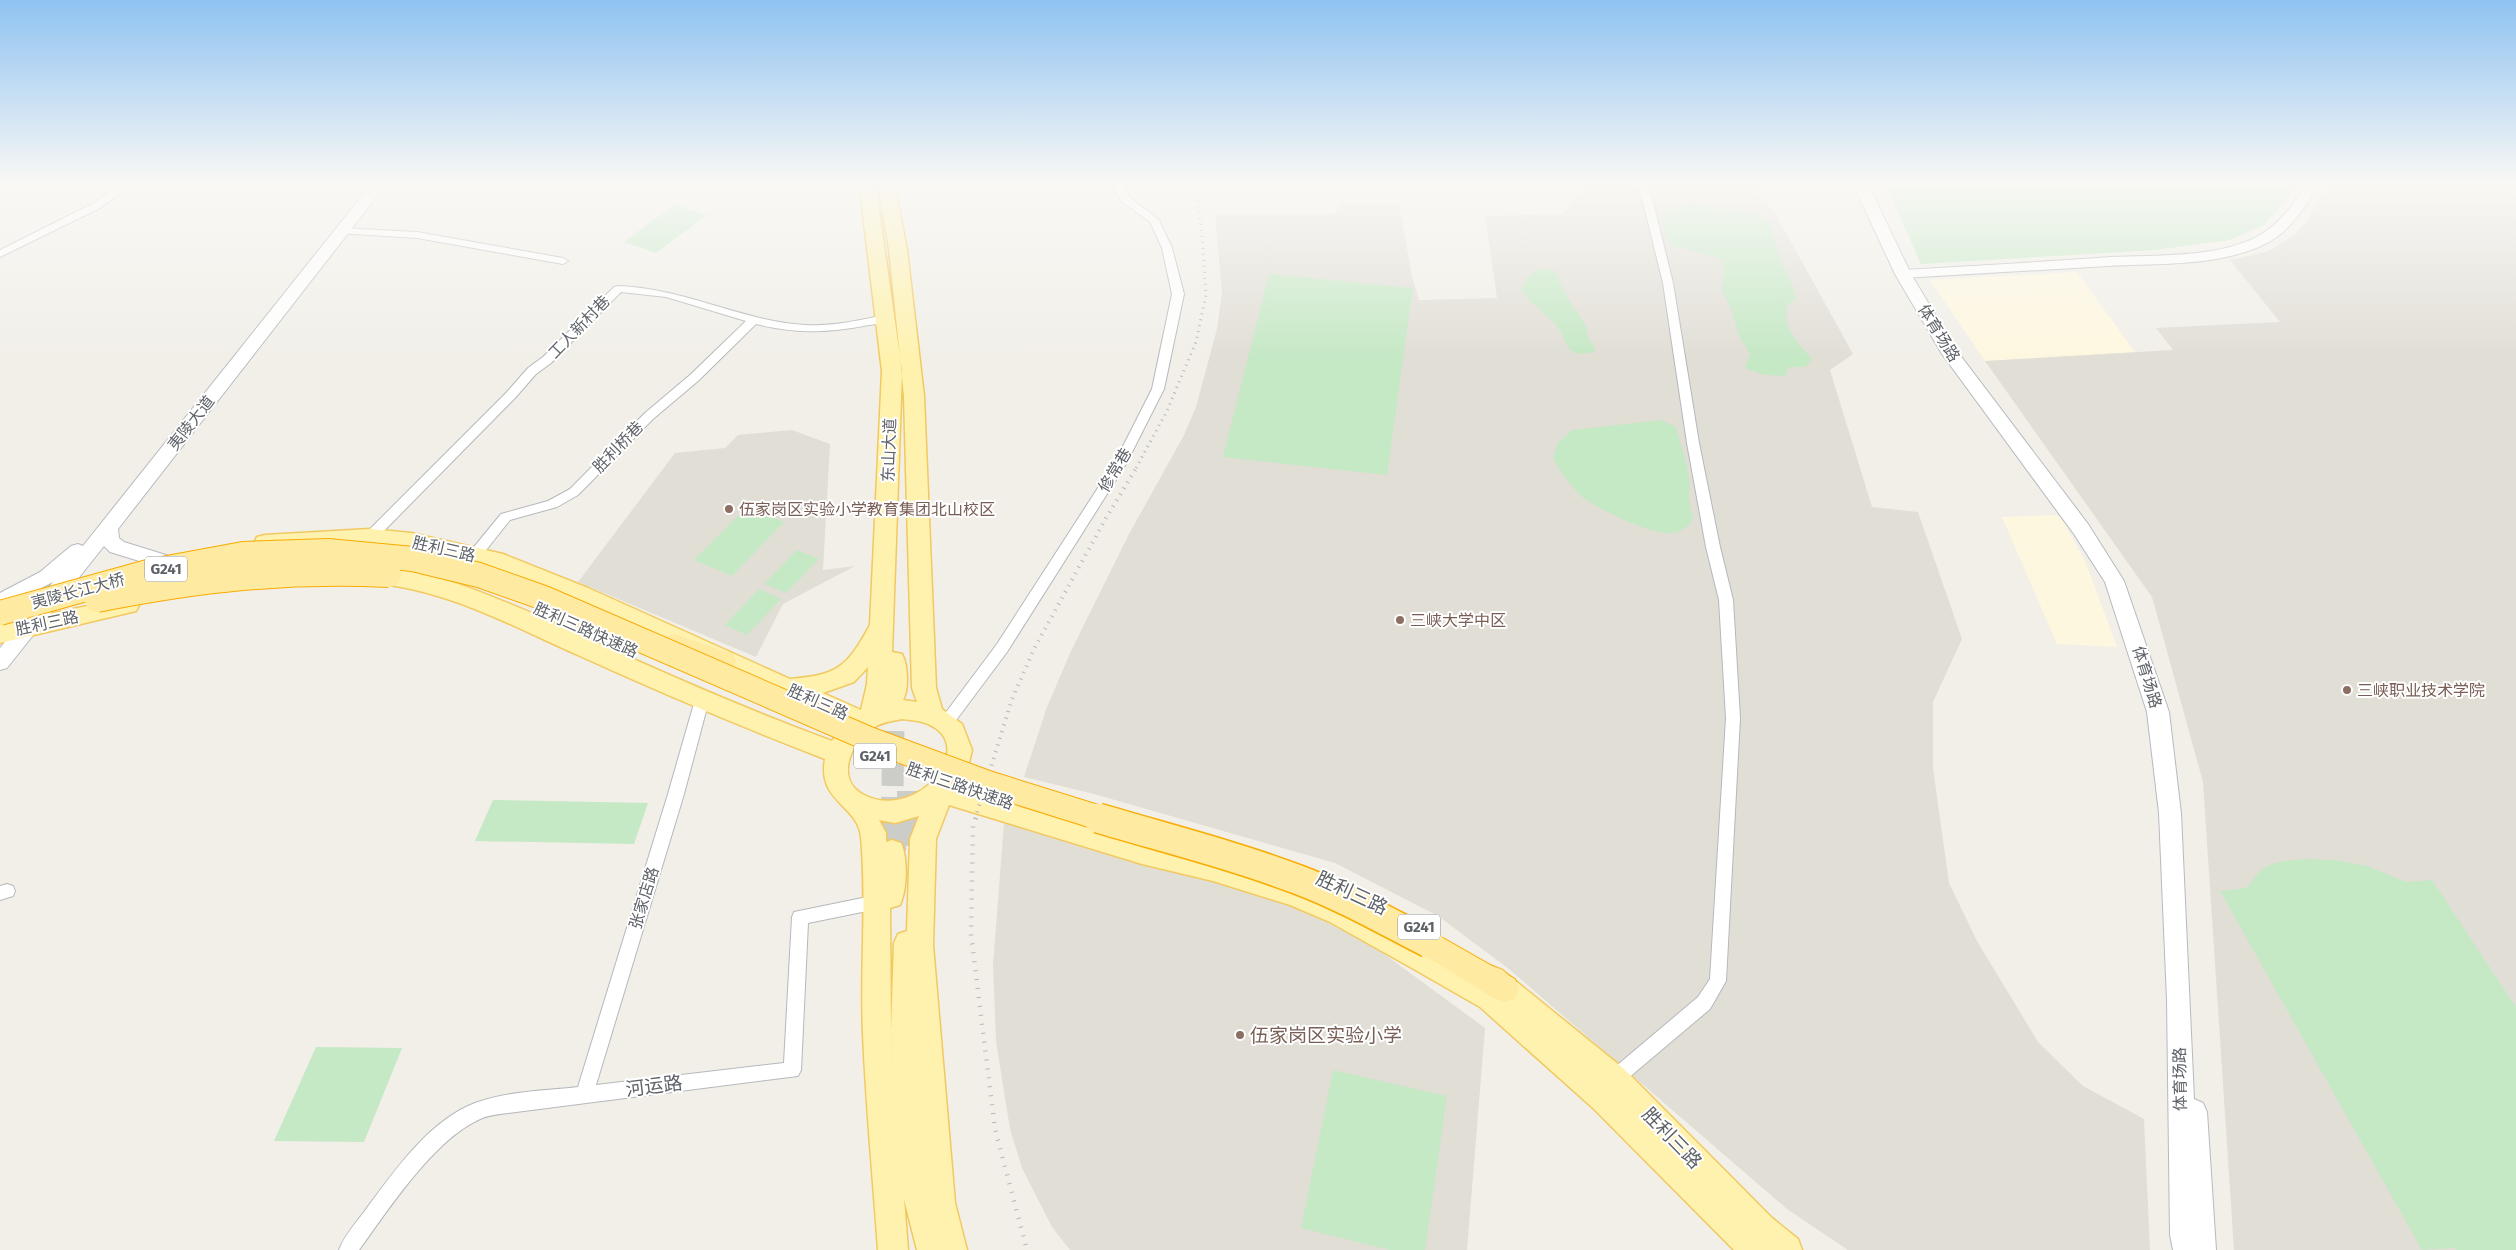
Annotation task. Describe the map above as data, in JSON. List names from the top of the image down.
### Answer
{
  "streets": {
    "highway": ["G241", "夷陵长江大桥", "胜利三路快速路"],
    "main road": [
      "体育场路",
      "夷陵大道",
      "东山大道",
      "胜利三路"
    ],
    "street": [
      "工人新村巷",
      "胜利桥巷",
      "修常巷",
      "张家店路",
      "河运路"
    ]
  },
  "crossings": [
    ["工人新村巷", "胜利桥巷"],
    ["工人新村巷", "东山大道"],
    ["工人新村巷", "胜利三路"],
    ["夷陵大道", "胜利三路"],
    ["夷陵大道", "夷陵长江大桥"],
    ["胜利桥巷", "胜利三路"],
    ["东山大道", "修常巷"],
    ["东山大道", "胜利三路"],
    ["修常巷", "胜利三路"],
    ["胜利三路", "夷陵长江大桥"],
    ["胜利三路", "胜利三路快速路"],
    ["胜利三路", "张家店路"],
    ["夷陵长江大桥", "胜利三路快速路"],
    ["张家店路", "河运路"]
  ],
  "places": [
    "伍家岗区实验小学教育集团北山校区",
    "三峡大学中区",
    "三峡职业技术学院",
    "伍家岗区实验小学"
  ]
}
